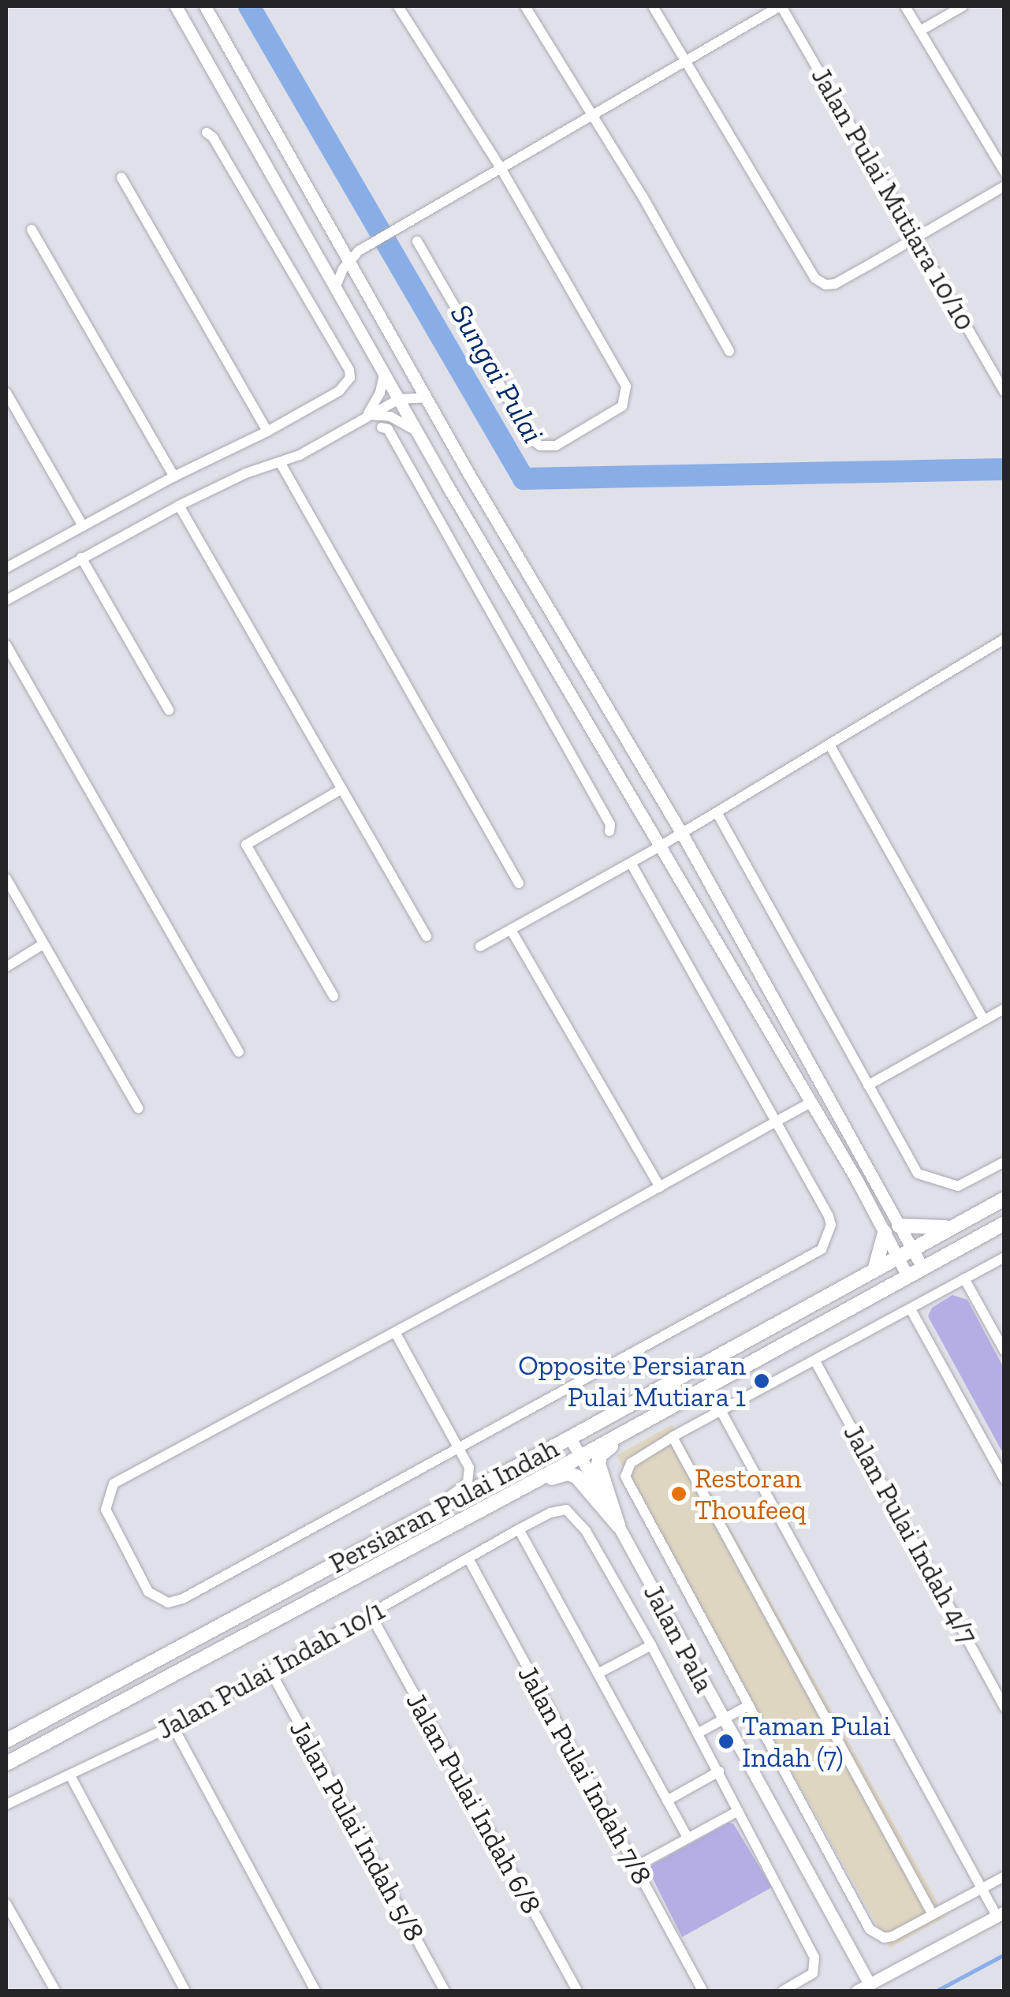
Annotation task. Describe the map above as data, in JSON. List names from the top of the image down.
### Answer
{
  "streets": {
    "main road": ["Persiaran Pulai Indah"],
    "street": [
      "Jalan Pulai Mutiara 10/10",
      "Jalan Pulai Indah 4/7",
      "Jalan Pala",
      "Jalan Pulai Indah 10/1",
      "Jalan Pulai Indah 7/8",
      "Jalan Pulai Indah 6/8",
      "Jalan Pulai Indah 5/8"
    ]
  },
  "crossings": [
    ["Persiaran Pulai Indah", "Jalan Pala"],
    ["Jalan Pulai Indah 10/1", "Jalan Pulai Indah 7/8"],
    ["Jalan Pulai Indah 10/1", "Jalan Pulai Indah 6/8"],
    ["Jalan Pulai Indah 10/1", "Jalan Pulai Indah 5/8"]
  ],
  "water": ["Sungai Pulai"],
  "places": ["Opposite Persiaran Pulai Mutiara 1", "Restoran Thoufeeq", "Taman Pulai Indah (7)"]
}
